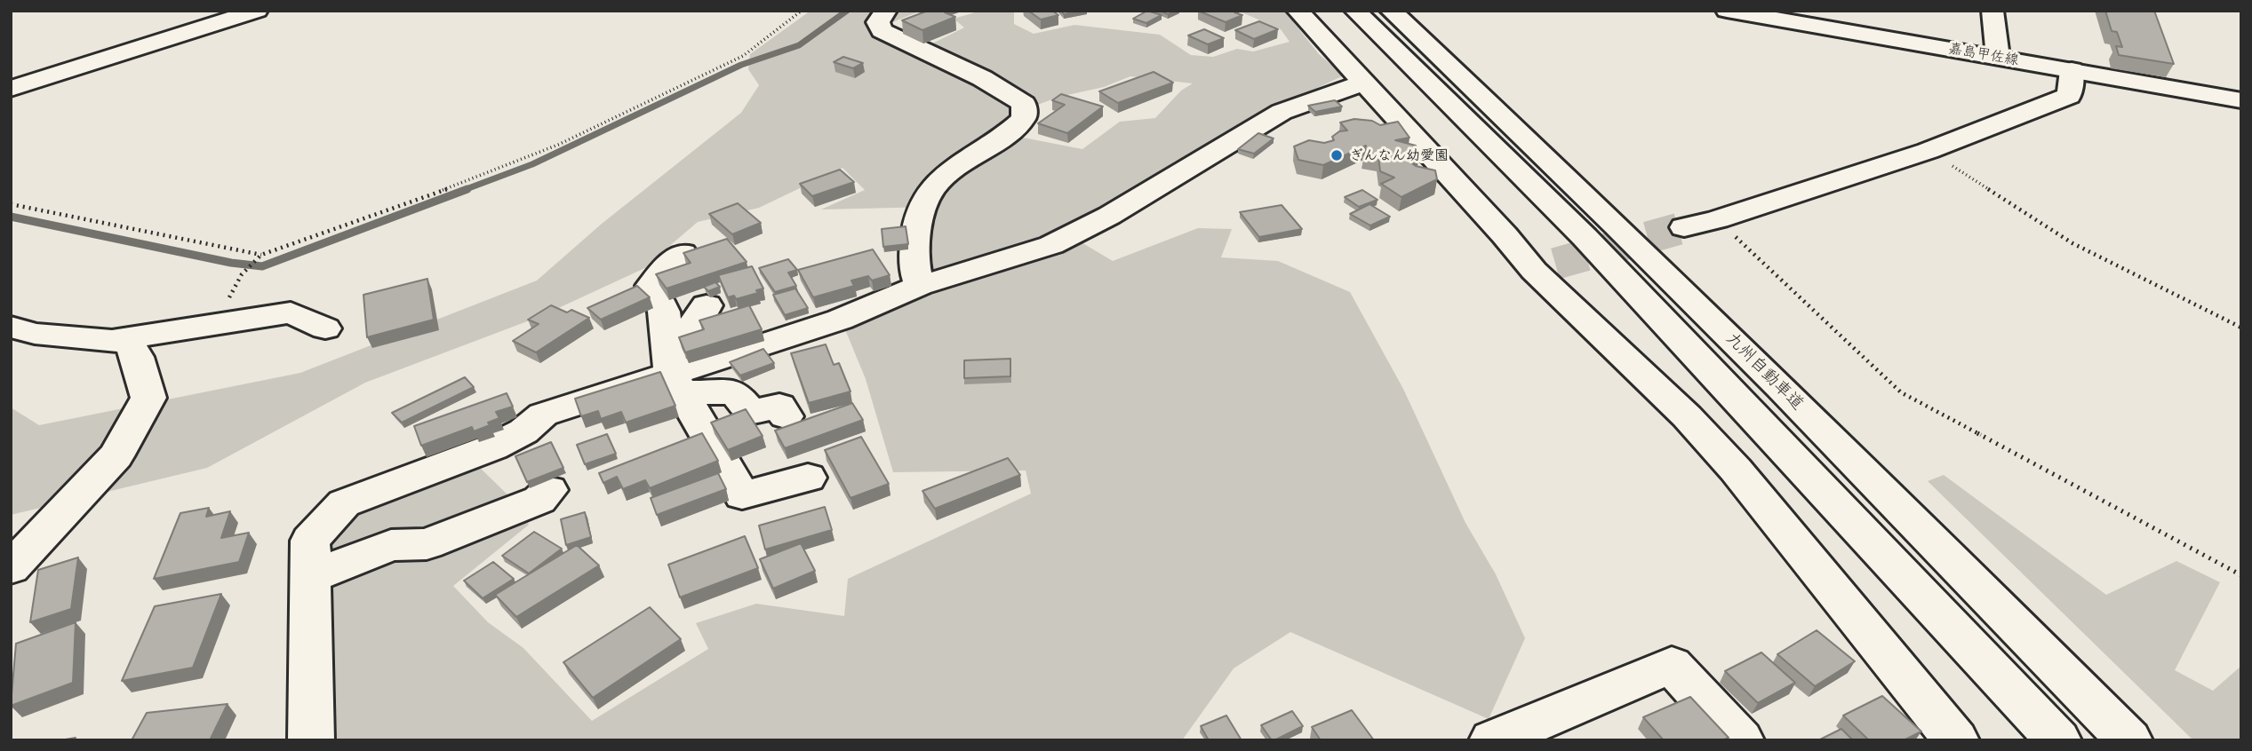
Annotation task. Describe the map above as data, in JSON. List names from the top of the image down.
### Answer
{
  "streets": {
    "main road": ["嘉島甲佐線", "九州自動車道"]
  },
  "places": ["ぎんなん幼愛園"]
}
